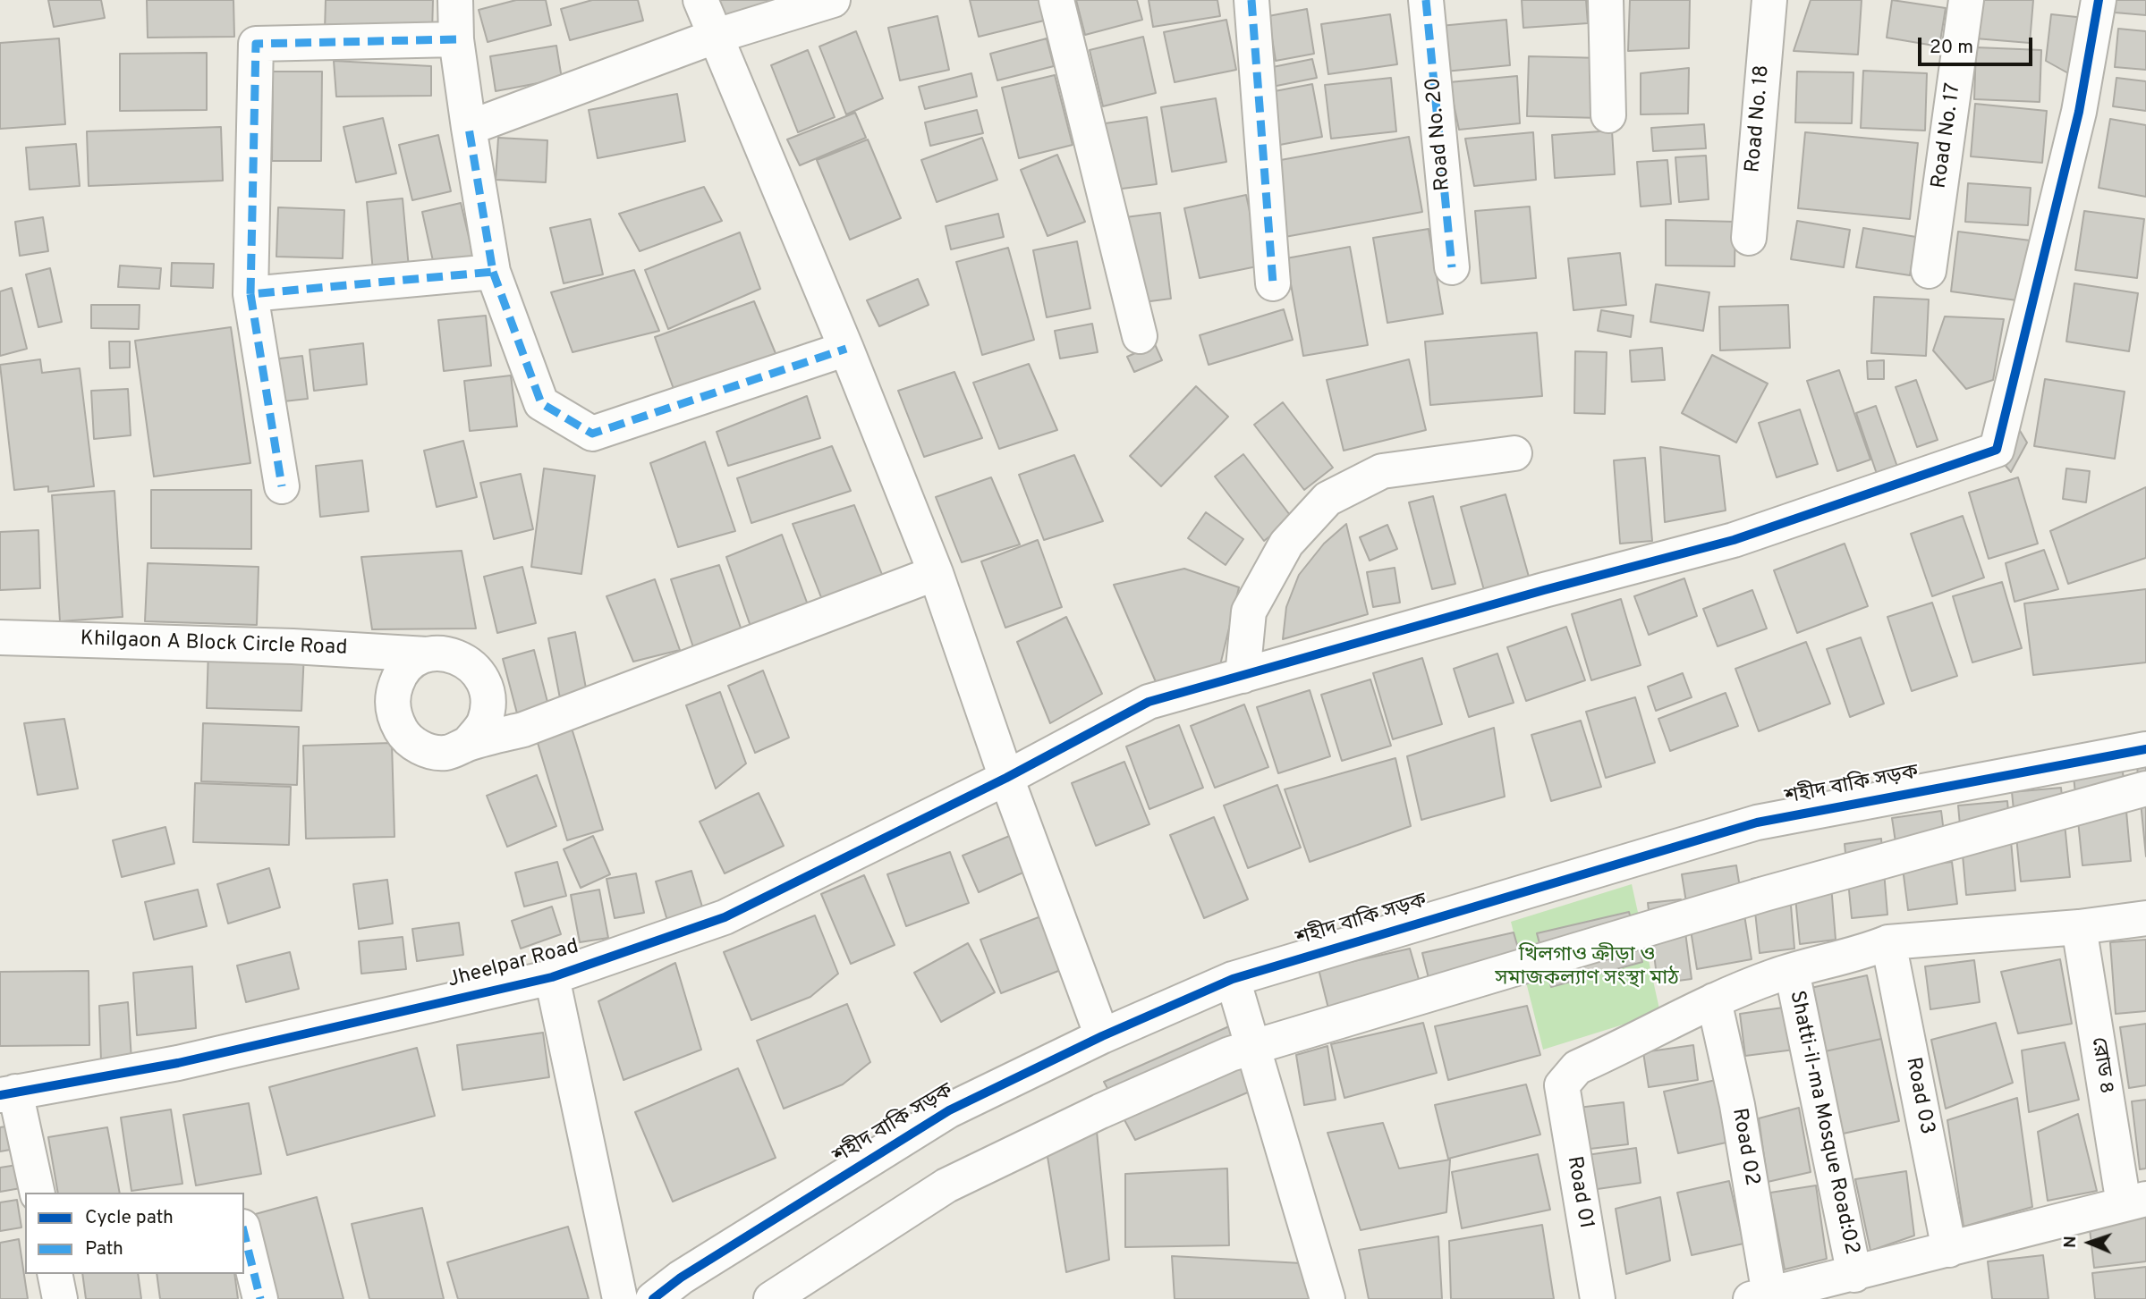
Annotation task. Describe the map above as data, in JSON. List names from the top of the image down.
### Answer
{
  "streets": {
    "street": [
      "Road No. 18",
      "Road No. 20",
      "Road No. 17",
      "Khilgaon A Block Circle Road",
      "শহীদ বাকি সড়ক",
      "Jheelpar Road",
      "রোড ৪",
      "Road 03",
      "Shatti-il-ma Mosque Road:02",
      "Road 02",
      "Road 01"
    ]
  },
  "crossings": [
    ["Road 02", "Road 01"]
  ],
  "parks": ["খিলগাও ক্রীড়া ও সমাজকল্যাণ সংস্থা মাঠ"],
  "legend": ["Cycle path", "Path"],
  "scale_bar": "20 m",
  "north": "left"
}
